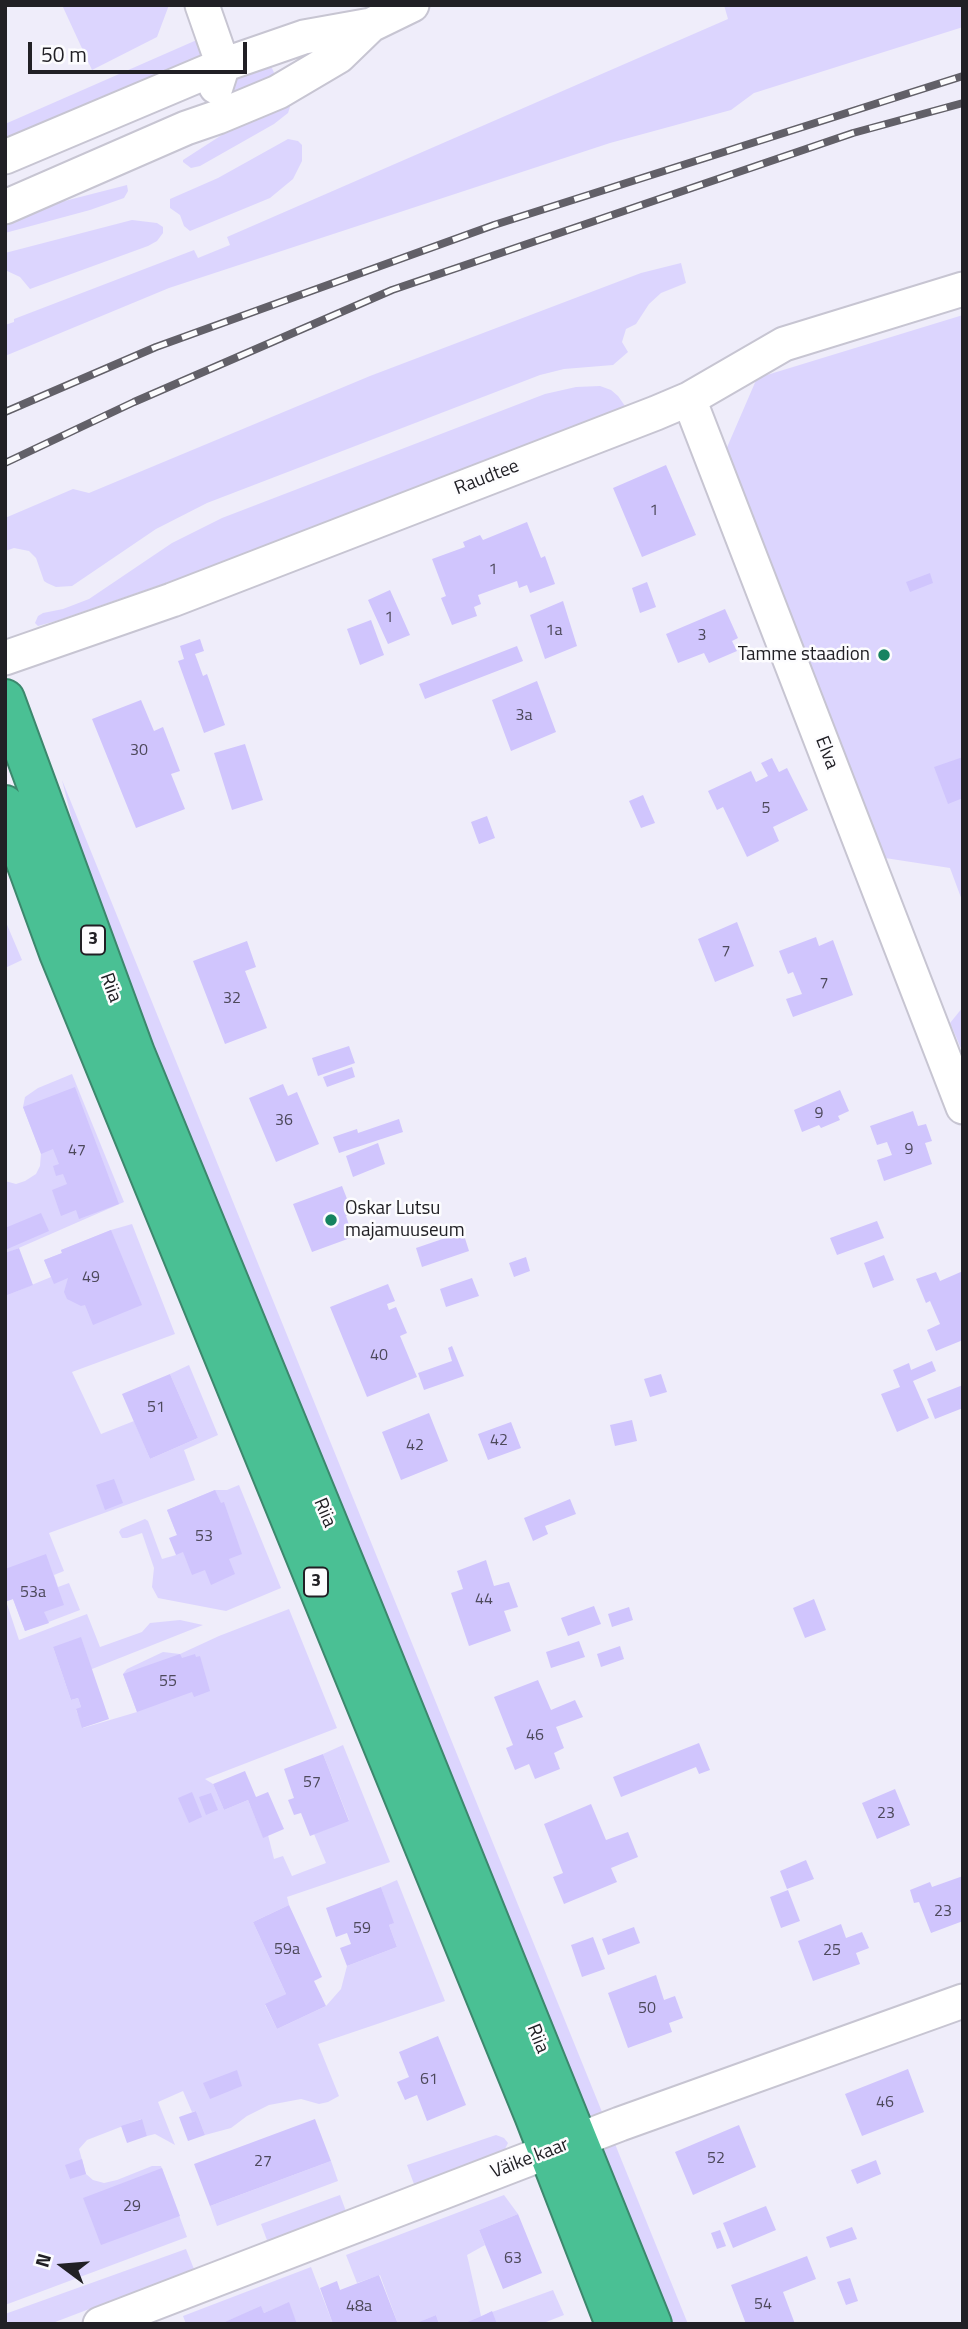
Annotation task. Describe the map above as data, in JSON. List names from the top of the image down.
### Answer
{
  "streets": {
    "highway": ["3", "Riia"],
    "street": ["Raudtee", "Elva", "Väike kaar"]
  },
  "crossings": [
    ["Raudtee", "Elva"],
    ["Riia", "Väike kaar"]
  ],
  "places": ["Tamme staadion", "Oskar Lutsu majamuuseum"],
  "house_numbers": [
    "1",
    "1",
    "1",
    "1a",
    "3",
    "3a",
    "30",
    "5",
    "7",
    "7",
    "32",
    "9",
    "36",
    "9",
    "47",
    "49",
    "40",
    "51",
    "42",
    "42",
    "53",
    "53a",
    "44",
    "55",
    "46",
    "57",
    "23",
    "23",
    "59",
    "59a",
    "25",
    "50",
    "61",
    "46",
    "52",
    "27",
    "29",
    "63",
    "54",
    "48a"
  ],
  "scale_bar": "50 m",
  "north": "left"
}
